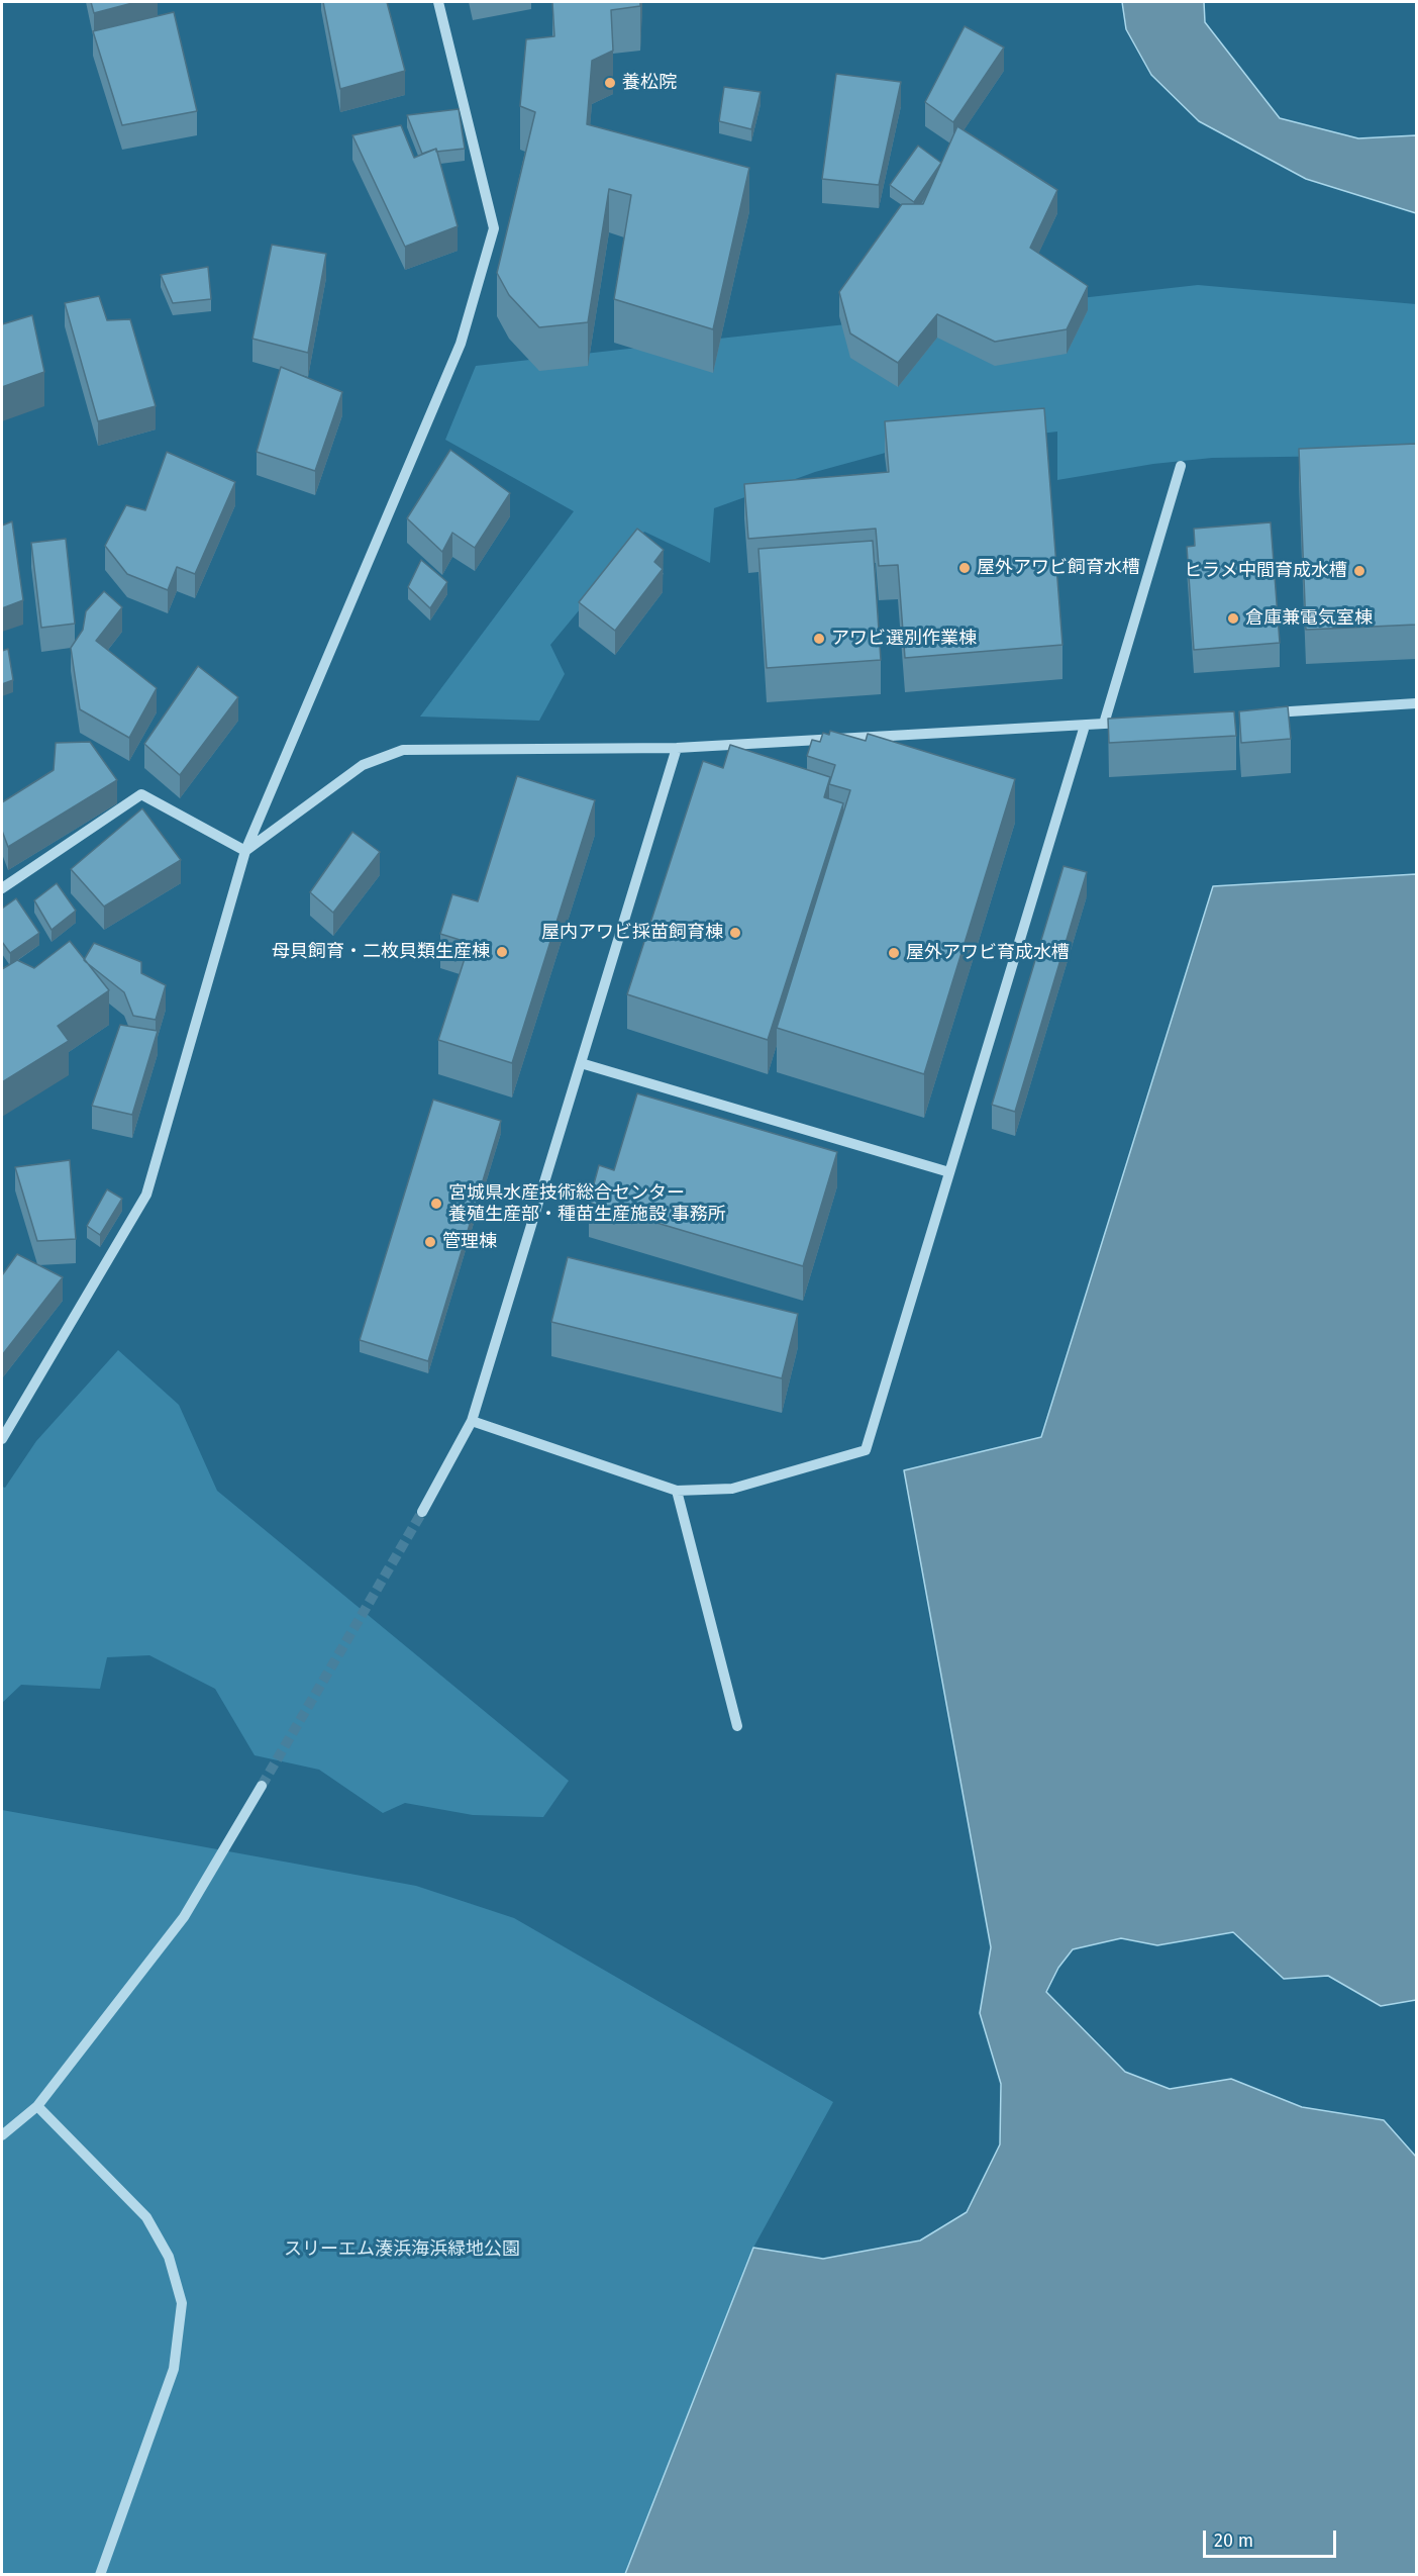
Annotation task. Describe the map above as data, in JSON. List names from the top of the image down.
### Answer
{
  "parks": ["スリーエム湊浜海浜緑地公園"],
  "places": [
    "養松院",
    "屋外アワビ飼育水槽",
    "ヒラメ中間育成水槽",
    "倉庫兼電気室棟",
    "アワビ選別作業棟",
    "屋内アワビ採苗飼育棟",
    "母貝飼育・二枚貝類生産棟",
    "屋外アワビ育成水槽",
    "宮城県水産技術総合センター 養殖生産部・種苗生産施設 事務所",
    "管理棟"
  ],
  "scale_bar": "20 m"
}
